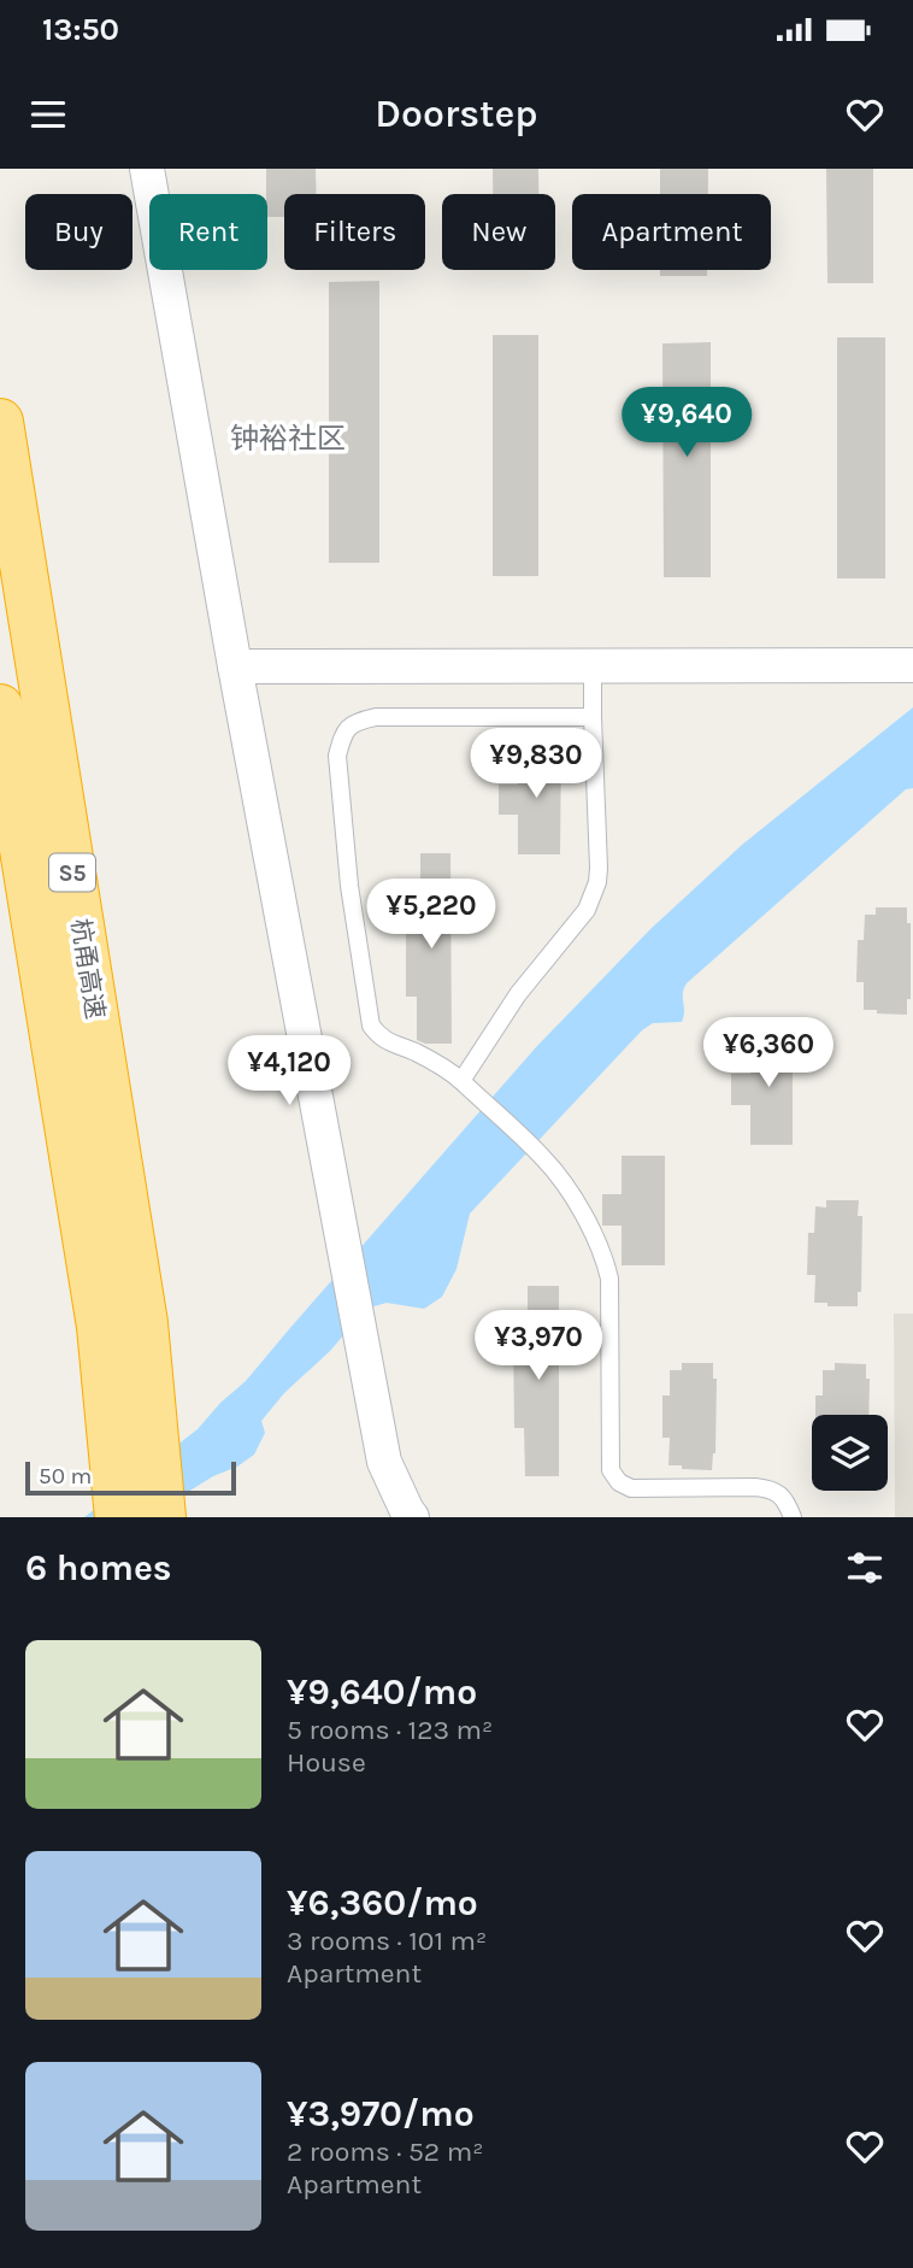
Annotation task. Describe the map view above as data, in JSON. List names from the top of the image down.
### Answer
{
  "streets": {
    "highway": ["S5", "杭甬高速"]
  },
  "districts": ["钟裕社区"],
  "scale_bar": "50 m",
  "page": {
    "status": "13:50",
    "header": "Doorstep",
    "chip": [
      "Buy",
      "Rent",
      "Filters",
      "New",
      "Apartment"
    ],
    "price": [
      "¥9,640",
      "¥9,830",
      "¥5,220",
      "¥6,360",
      "¥4,120",
      "¥3,970"
    ],
    "scale": "50 m",
    "heading": "6 homes",
    "list": [
      {
        "name": "¥9,640/mo",
        "note": "5 rooms · 123 m² · House"
      },
      {
        "name": "¥6,360/mo",
        "note": "3 rooms · 101 m² · Apartment"
      },
      {
        "name": "¥3,970/mo",
        "note": "2 rooms · 52 m² · Apartment"
      }
    ]
  }
}
